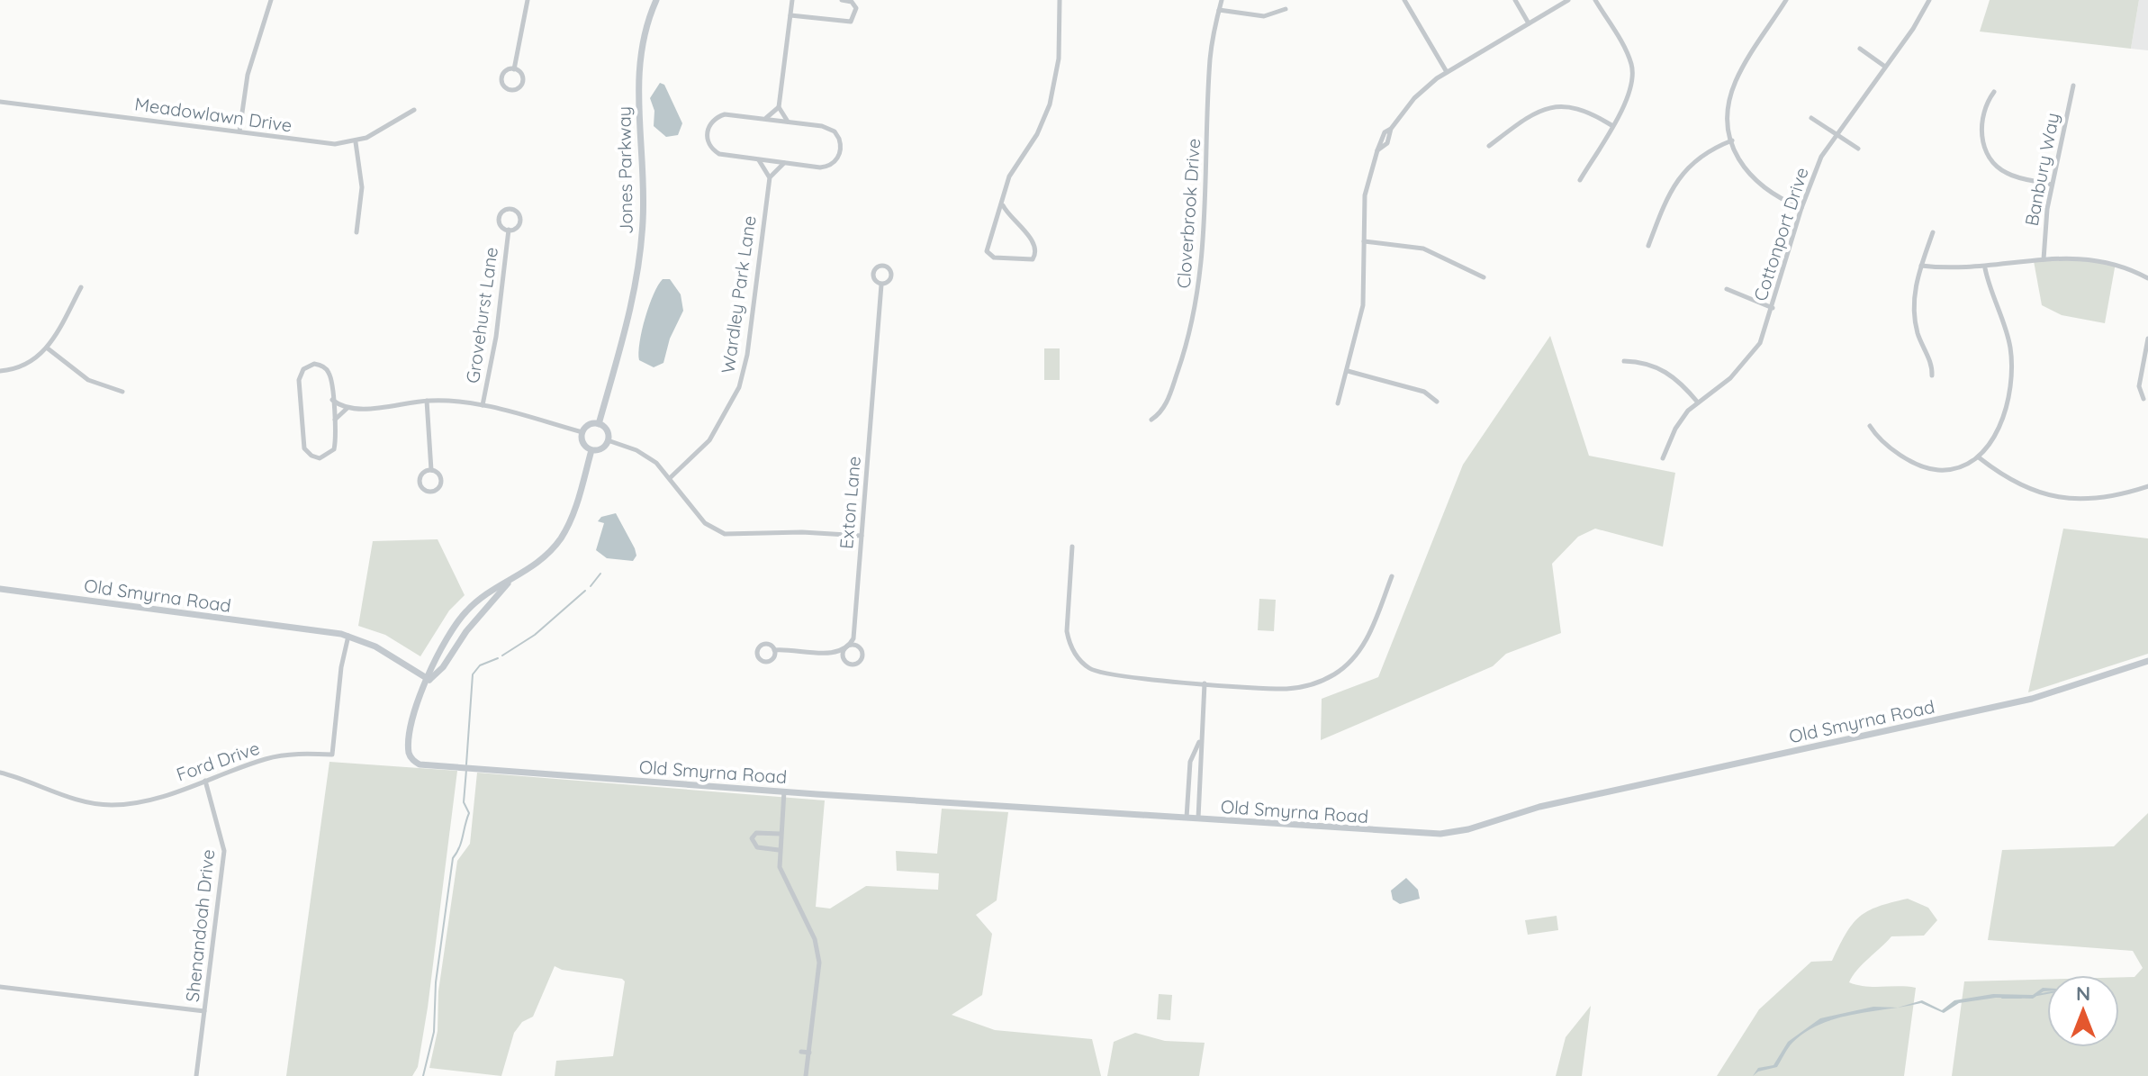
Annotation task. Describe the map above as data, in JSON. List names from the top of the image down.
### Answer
{
  "streets": {
    "street": [
      "Meadowlawn Drive",
      "Banbury Way",
      "Jones Parkway",
      "Cloverbrook Drive",
      "Cottonport Drive",
      "Wardley Park Lane",
      "Grovehurst Lane",
      "Exton Lane",
      "Old Smyrna Road",
      "Ford Drive",
      "Shenandoah Drive"
    ]
  },
  "crossings": [
    ["Old Smyrna Road", "Ford Drive"],
    ["Ford Drive", "Shenandoah Drive"]
  ],
  "north": "top"
}
